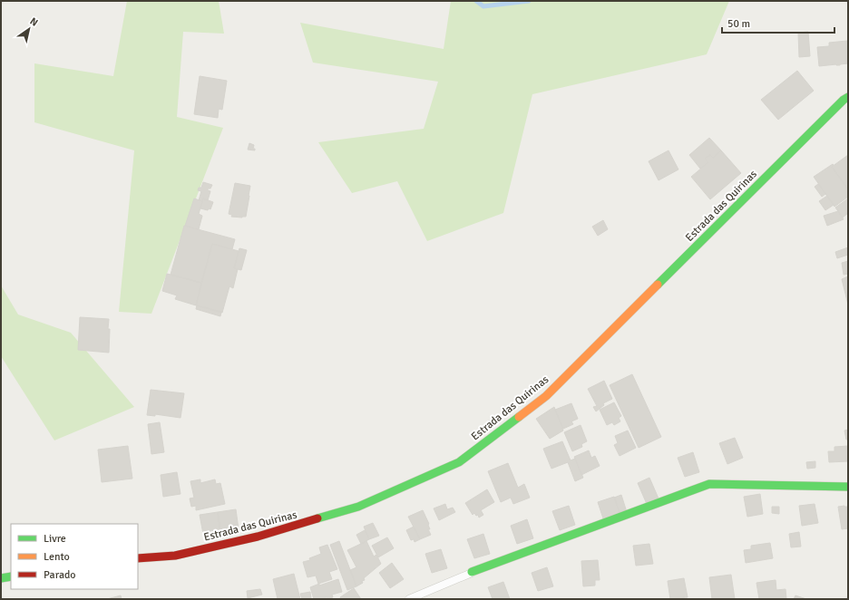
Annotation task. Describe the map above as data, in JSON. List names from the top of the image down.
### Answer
{
  "streets": {
    "street": ["Estrada das Quirinas"]
  },
  "legend": ["Livre", "Lento", "Parado"],
  "scale_bar": "50 m",
  "north": "top right"
}
